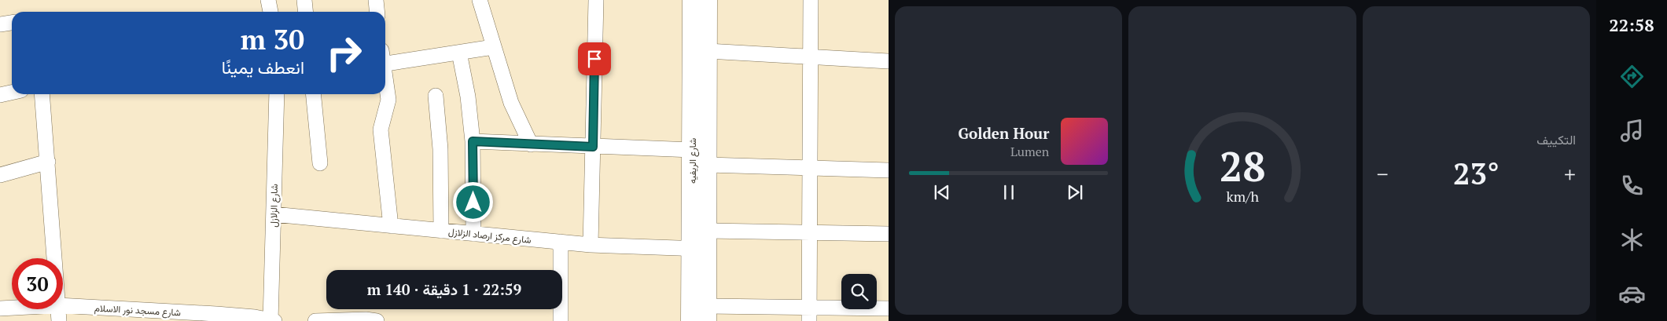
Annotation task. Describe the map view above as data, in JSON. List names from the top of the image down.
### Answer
{
  "streets": {
    "street": [
      "شارع الريفيه",
      "شارع الزلازل",
      "شارع مركز ارصاد الزلازل",
      "شارع مسجد نور الاسلام"
    ]
  },
  "crossings": [
    ["شارع الريفيه", "شارع مركز ارصاد الزلازل"],
    ["شارع الزلازل", "شارع مركز ارصاد الزلازل"],
    ["شارع الزلازل", "شارع مسجد نور الاسلام"]
  ],
  "page": {
    "tabs": "22:58",
    "tile": "التكييف",
    "turn": ["30 m", "انعطف يمينًا"],
    "song": ["Golden Hour", "Lumen"],
    "heat": ["−", "23°", "+"],
    "limit": "30",
    "trip": "22:59 · 1 دقيقة · 140 m",
    "gauge": ["28", "km/h"]
  }
}
